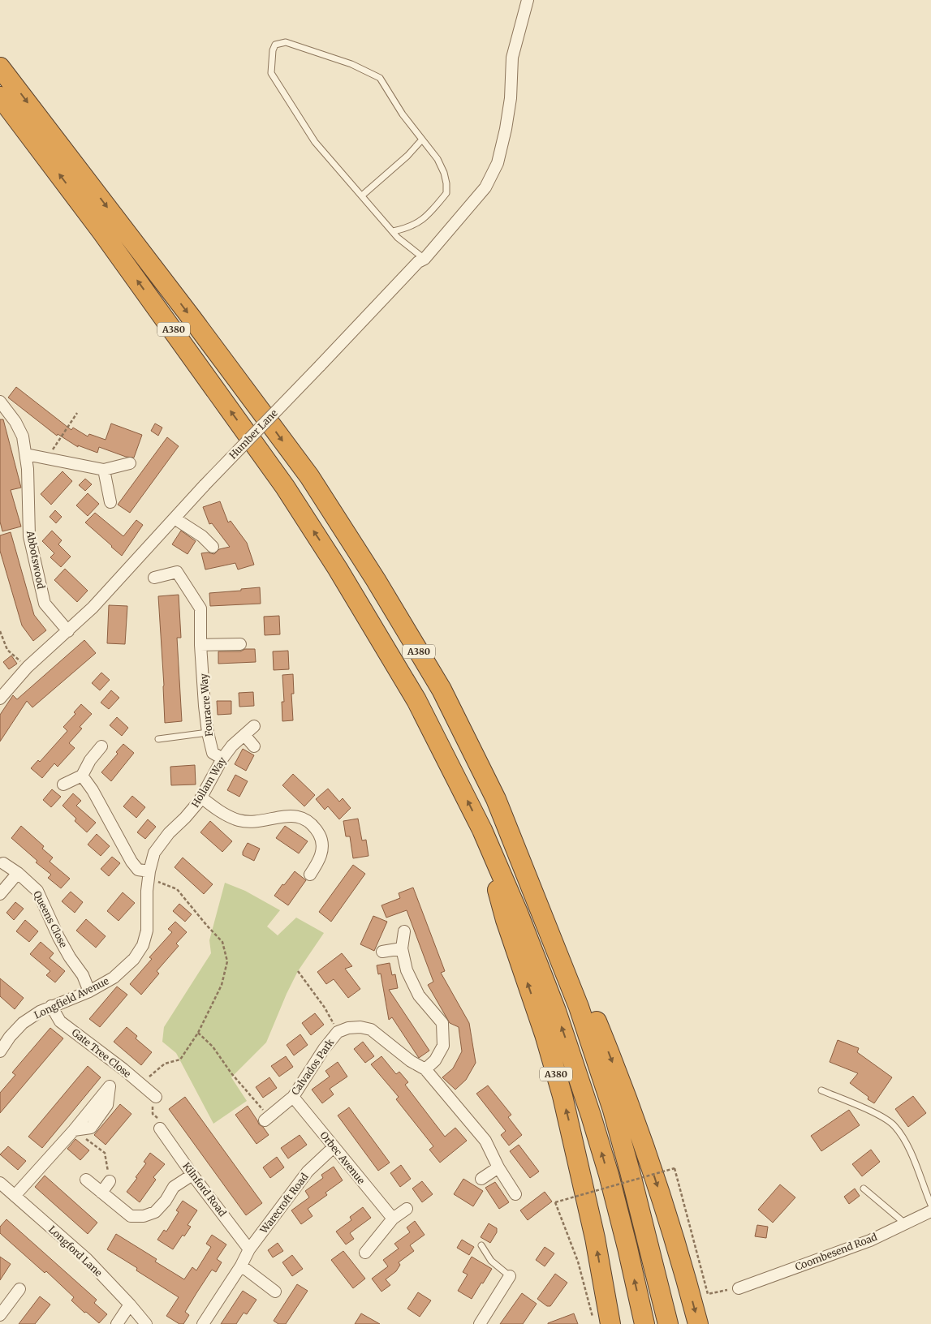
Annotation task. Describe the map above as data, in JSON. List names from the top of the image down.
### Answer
{
  "streets": {
    "highway": ["A380"],
    "street": [
      "Humber Lane",
      "Abbotswood",
      "Fouracre Way",
      "Hollam Way",
      "Queens Close",
      "Longfield Avenue",
      "Gate Tree Close",
      "Calvados Park",
      "Orbec Avenue",
      "Kilnford Road",
      "Warecroft Road",
      "Longford Lane",
      "Coombesend Road"
    ]
  },
  "crossings": [
    ["Humber Lane", "Abbotswood"],
    ["Fouracre Way", "Hollam Way"],
    ["Hollam Way", "Longfield Avenue"],
    ["Queens Close", "Longfield Avenue"],
    ["Longfield Avenue", "Gate Tree Close"],
    ["Calvados Park", "Orbec Avenue"],
    ["Orbec Avenue", "Warecroft Road"],
    ["Kilnford Road", "Warecroft Road"]
  ]
}
